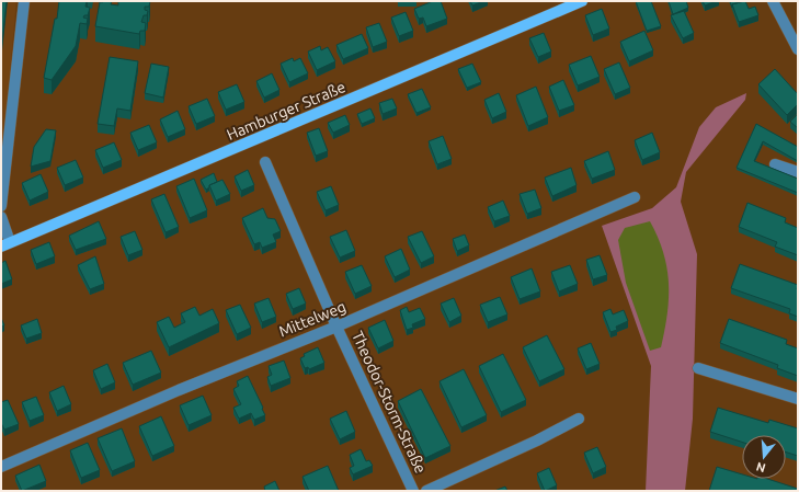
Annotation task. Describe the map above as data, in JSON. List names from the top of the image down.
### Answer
{
  "streets": {
    "main road": ["Hamburger Straße"],
    "street": ["Mittelweg", "Theodor-Storm-Straße"]
  },
  "crossings": [
    ["Mittelweg", "Theodor-Storm-Straße"]
  ],
  "north": "bottom"
}
